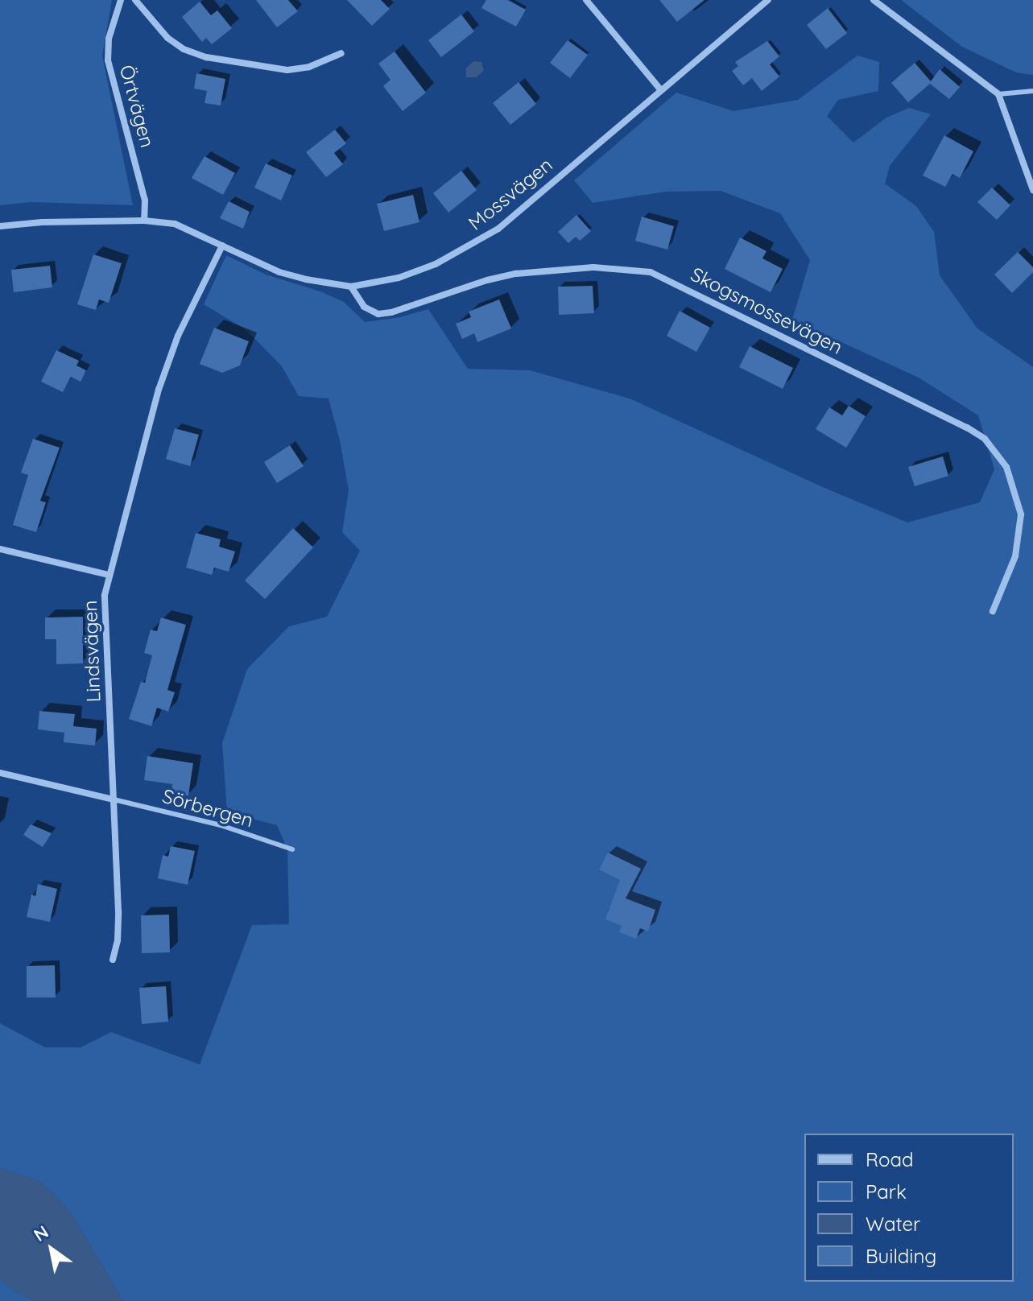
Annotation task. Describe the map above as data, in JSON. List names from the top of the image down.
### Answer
{
  "streets": {
    "street": [
      "Örtvägen",
      "Mossvägen",
      "Skogsmossevägen",
      "Lindsvägen"
    ],
    "lane": ["Sörbergen"]
  },
  "crossings": [
    ["Örtvägen", "Mossvägen"],
    ["Mossvägen", "Skogsmossevägen"],
    ["Mossvägen", "Lindsvägen"],
    ["Lindsvägen", "Sörbergen"]
  ],
  "legend": [
    "Road",
    "Park",
    "Water",
    "Building"
  ],
  "north": "top left"
}
